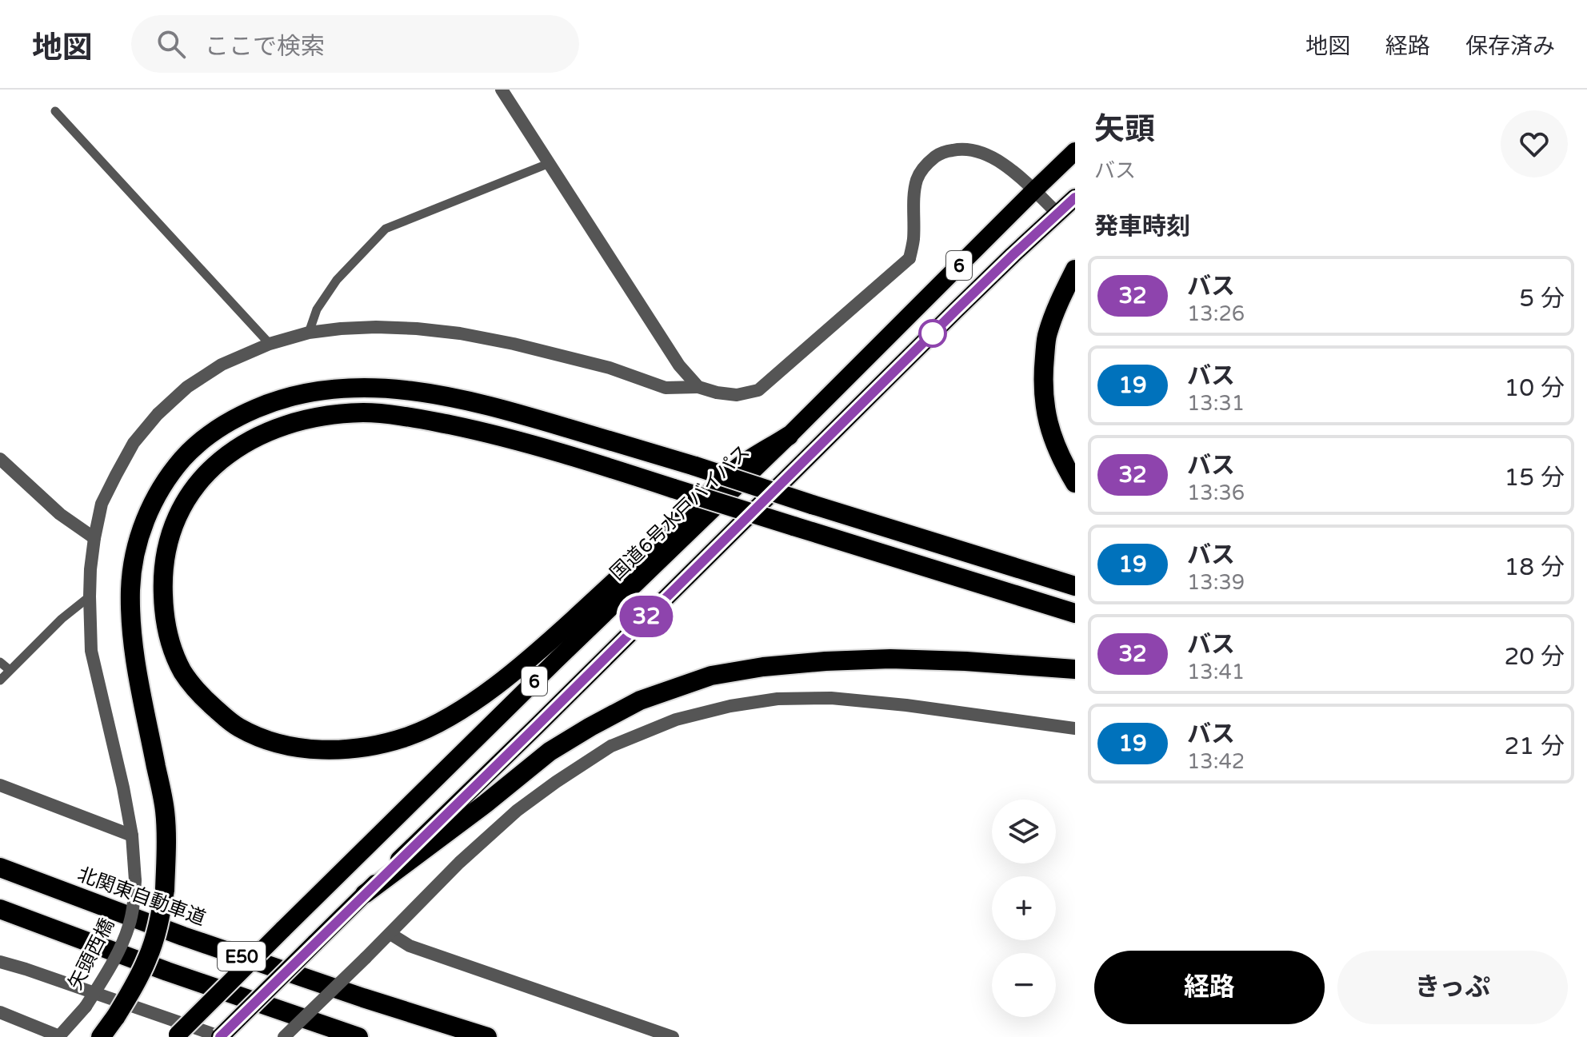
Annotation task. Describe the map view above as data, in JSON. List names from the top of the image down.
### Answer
{
  "streets": {
    "highway": [
      "6",
      "国道6号水戸バイパス",
      "北関東自動車道",
      "E50"
    ],
    "street": ["矢頭西橋"]
  },
  "crossings": [
    ["国道6号水戸バイパス", "矢頭西橋"]
  ],
  "lines": ["bus line 32"],
  "page": {
    "header": "地図",
    "search": "ここで検索",
    "nav": ["地図", "経路", "保存済み"],
    "on_map": "32",
    "heading": [
      ["矢頭", "バス"],
      "発車時刻"
    ],
    "list": [
      {
        "mark": "32",
        "name": "バス",
        "note": "13:26",
        "value": "5 分"
      },
      {
        "mark": "19",
        "name": "バス",
        "note": "13:31",
        "value": "10 分"
      },
      {
        "mark": "32",
        "name": "バス",
        "note": "13:36",
        "value": "15 分"
      },
      {
        "mark": "19",
        "name": "バス",
        "note": "13:39",
        "value": "18 分"
      },
      {
        "mark": "32",
        "name": "バス",
        "note": "13:41",
        "value": "20 分"
      },
      {
        "mark": "19",
        "name": "バス",
        "note": "13:42",
        "value": "21 分"
      }
    ],
    "map_buttons": ["+", "−"],
    "buttons": ["経路", "きっぷ"]
  }
}
